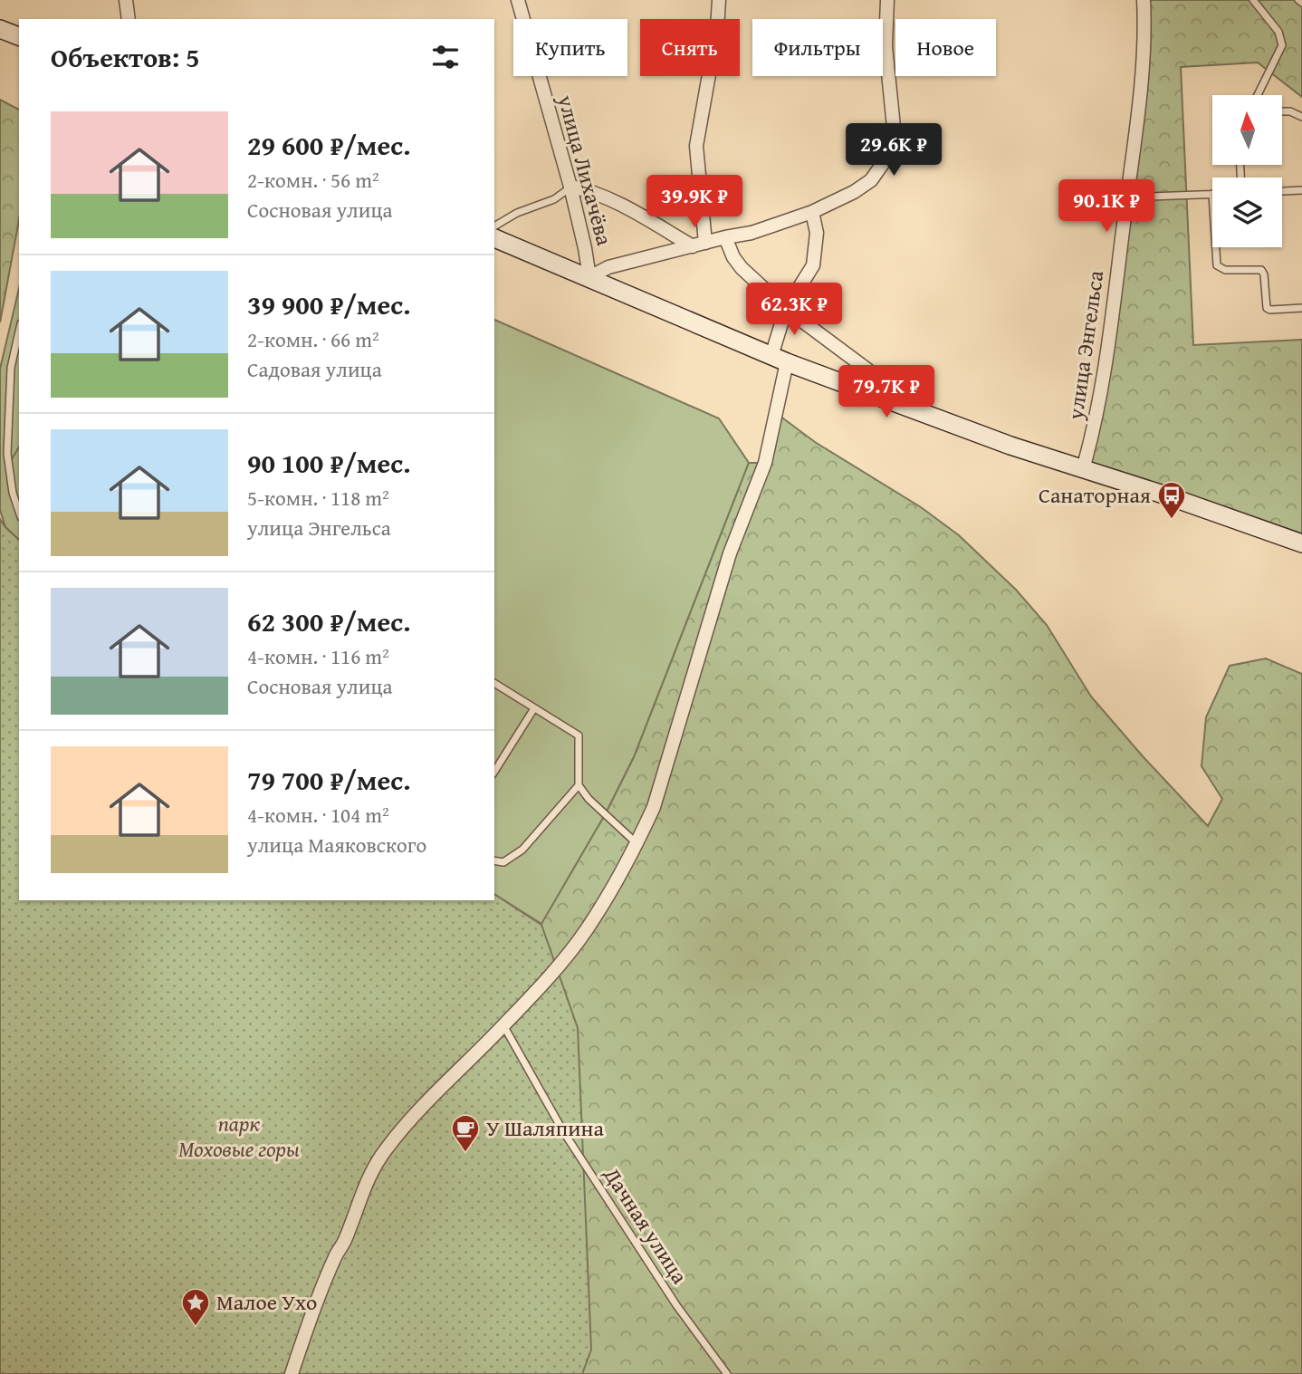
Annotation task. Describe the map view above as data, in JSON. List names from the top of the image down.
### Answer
{
  "streets": {
    "street": ["улица Лихачёва", "улица Энгельса"],
    "lane": ["Дачная улица"]
  },
  "parks": ["парк Моховые горы"],
  "places": {
    "bus stop": ["Санаторная"],
    "cafe": ["У Шаляпина"],
    "place": ["Малое Ухо"]
  },
  "north": "top",
  "page": {
    "chip": [
      "Купить",
      "Снять",
      "Фильтры",
      "Новое"
    ],
    "heading": "Объектов: 5",
    "list": [
      {
        "name": "29 600 ₽/мес.",
        "note": "2-комн. · 56 m² · Сосновая улица"
      },
      {
        "name": "39 900 ₽/мес.",
        "note": "2-комн. · 66 m² · Садовая улица"
      },
      {
        "name": "90 100 ₽/мес.",
        "note": "5-комн. · 118 m² · улица Энгельса"
      },
      {
        "name": "62 300 ₽/мес.",
        "note": "4-комн. · 116 m² · Сосновая улица"
      },
      {
        "name": "79 700 ₽/мес.",
        "note": "4-комн. · 104 m² · улица Маяковского"
      }
    ],
    "price": [
      "29.6K ₽",
      "39.9K ₽",
      "90.1K ₽",
      "62.3K ₽",
      "79.7K ₽"
    ]
  }
}
